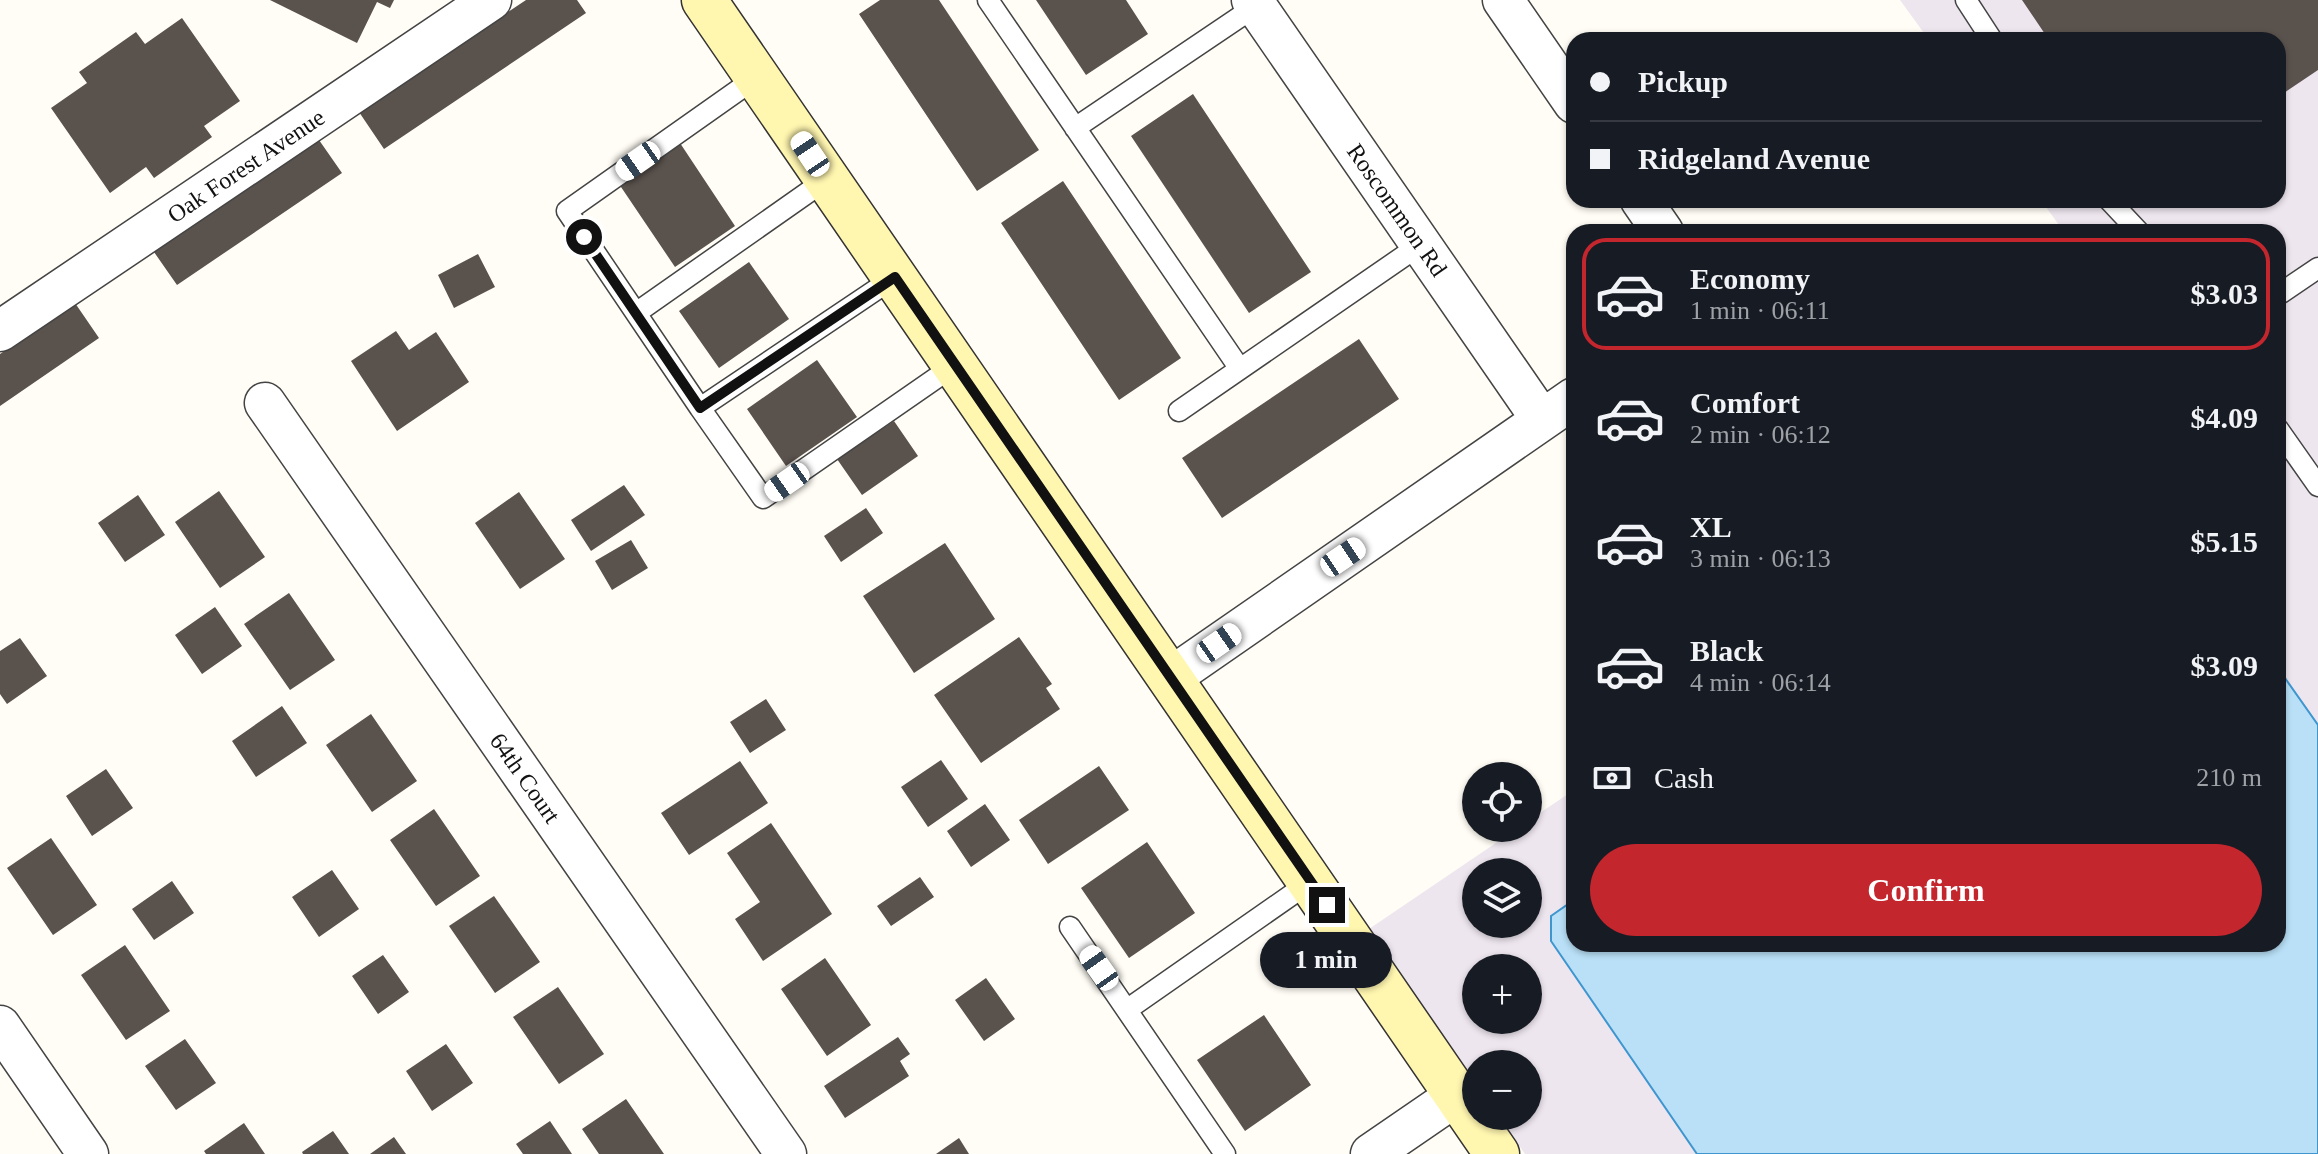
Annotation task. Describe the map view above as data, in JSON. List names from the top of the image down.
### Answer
{
  "streets": {
    "street": ["Oak Forest Avenue", "Roscommon Rd", "64th Court"]
  },
  "page": {
    "banner": ["Pickup", "Ridgeland Avenue"],
    "list": [
      {
        "name": "Economy",
        "note": "1 min · 06:11",
        "value": "$3.03"
      },
      {
        "name": "Comfort",
        "note": "2 min · 06:12",
        "value": "$4.09"
      },
      {
        "name": "XL",
        "note": "3 min · 06:13",
        "value": "$5.15"
      },
      {
        "name": "Black",
        "note": "4 min · 06:14",
        "value": "$3.09"
      }
    ],
    "pay": ["Cash", "210 m"],
    "map_buttons": ["+", "−"],
    "buttons": "Confirm",
    "bubble": "1 min"
  }
}
